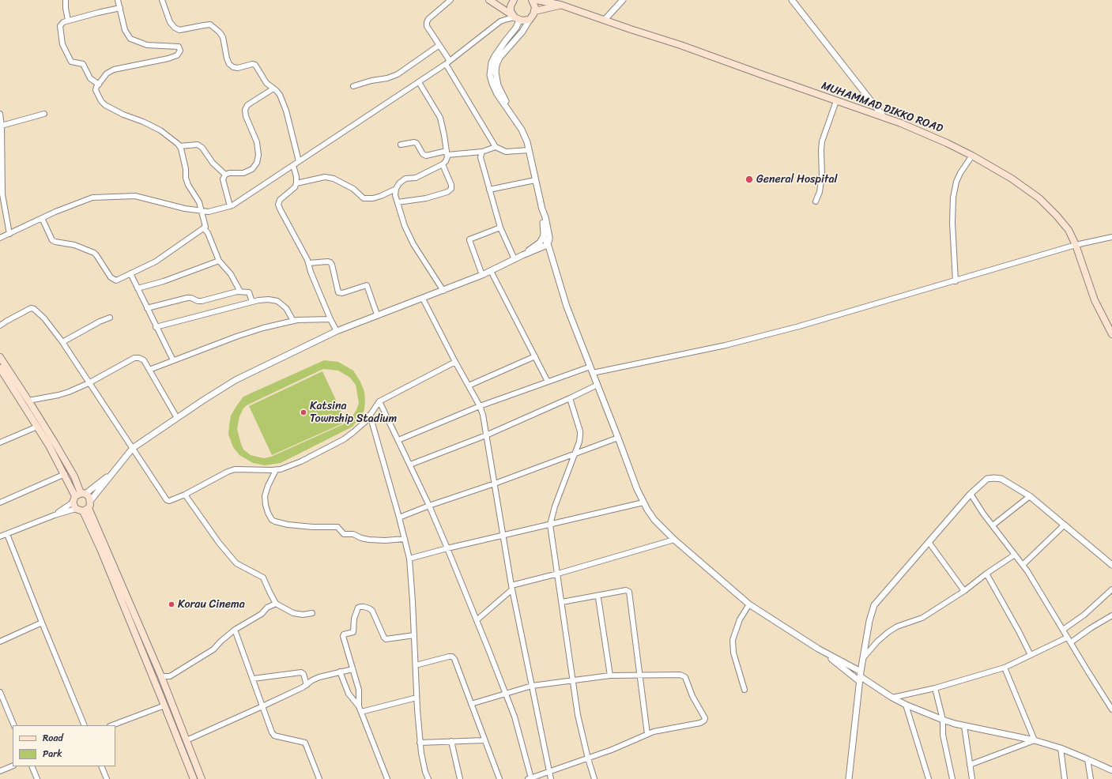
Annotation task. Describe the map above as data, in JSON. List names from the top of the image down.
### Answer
{
  "streets": {
    "main road": ["MUHAMMAD DIKKO ROAD"]
  },
  "places": ["General Hospital", "Katsina Township Stadium", "Korau Cinema"],
  "legend": ["Road", "Park"]
}
